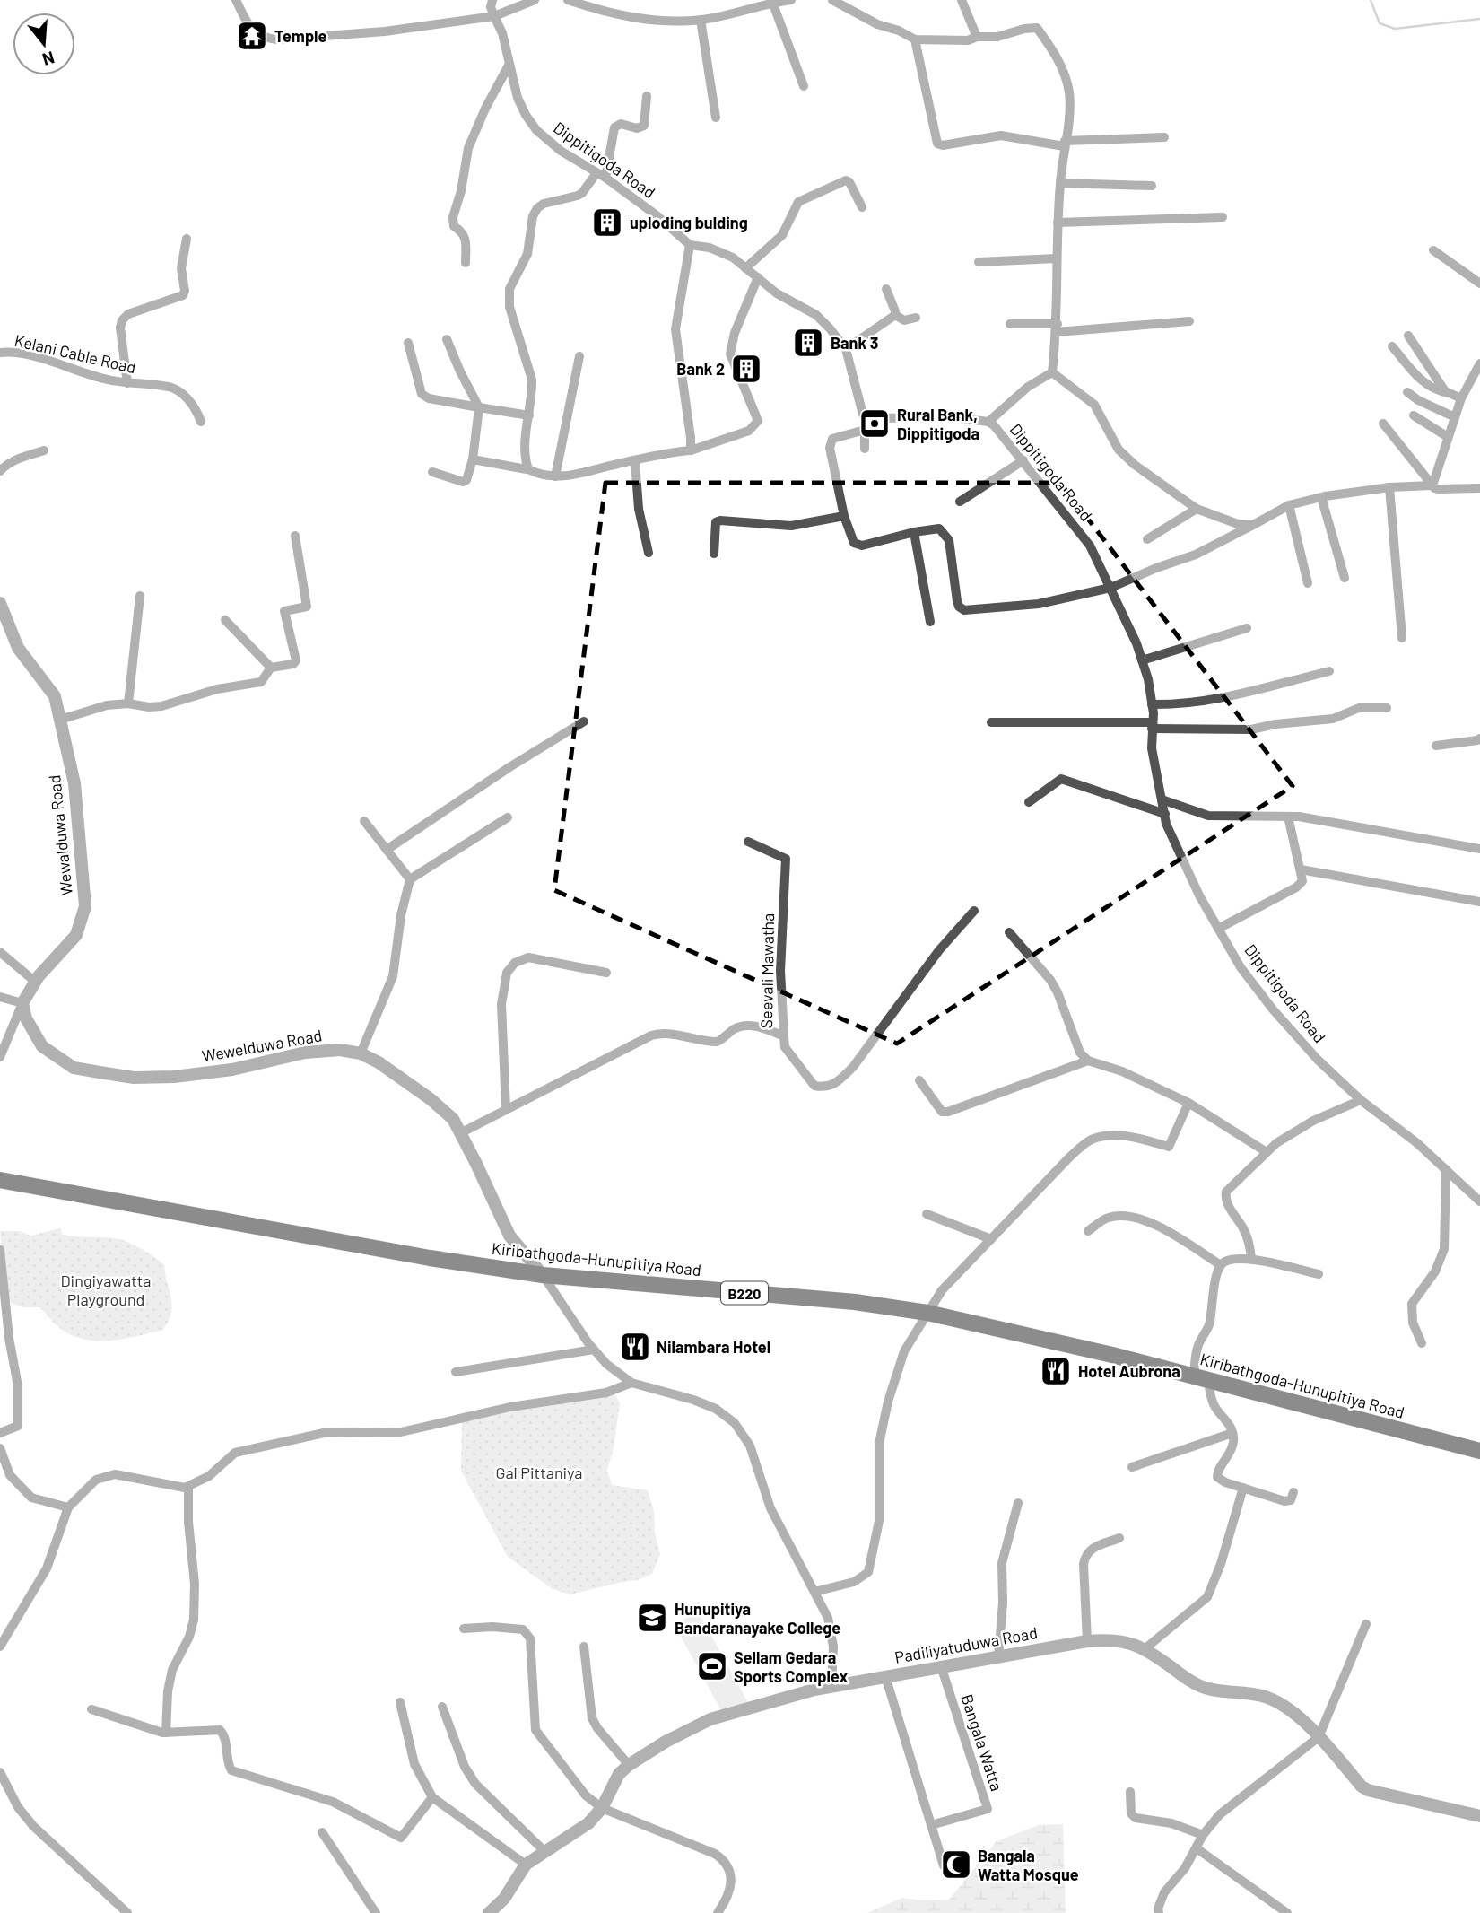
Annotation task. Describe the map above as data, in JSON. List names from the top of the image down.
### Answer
{
  "streets": {
    "main road": ["Kiribathgoda-Hunupitiya Road", "B220"],
    "street": [
      "Dippitigoda Road",
      "Kelani Cable Road",
      "Wewalduwa Road",
      "Seevali Mawatha",
      "Wewelduwa Road",
      "Padiliyatuduwa Road",
      "Bangala Watta"
    ]
  },
  "crossings": [
    ["Wewalduwa Road", "Wewelduwa Road"],
    ["Seevali Mawatha", "Wewelduwa Road"],
    ["Wewelduwa Road", "Kiribathgoda-Hunupitiya Road"],
    ["Padiliyatuduwa Road", "Bangala Watta"]
  ],
  "parks": ["Dingiyawatta Playground", "Gal Pittaniya"],
  "places": {
    "temple": ["Temple"],
    "building": ["uploding bulding", "Bank 3", "Bank 2"],
    "bank": ["Rural Bank, Dippitigoda"],
    "restaurant": ["Nilambara Hotel", "Hotel Aubrona"],
    "school or university": ["Hunupitiya Bandaranayake College"],
    "sports": ["Sellam Gedara Sports Complex"],
    "mosque": ["Bangala Watta Mosque"]
  },
  "north": "bottom"
}
